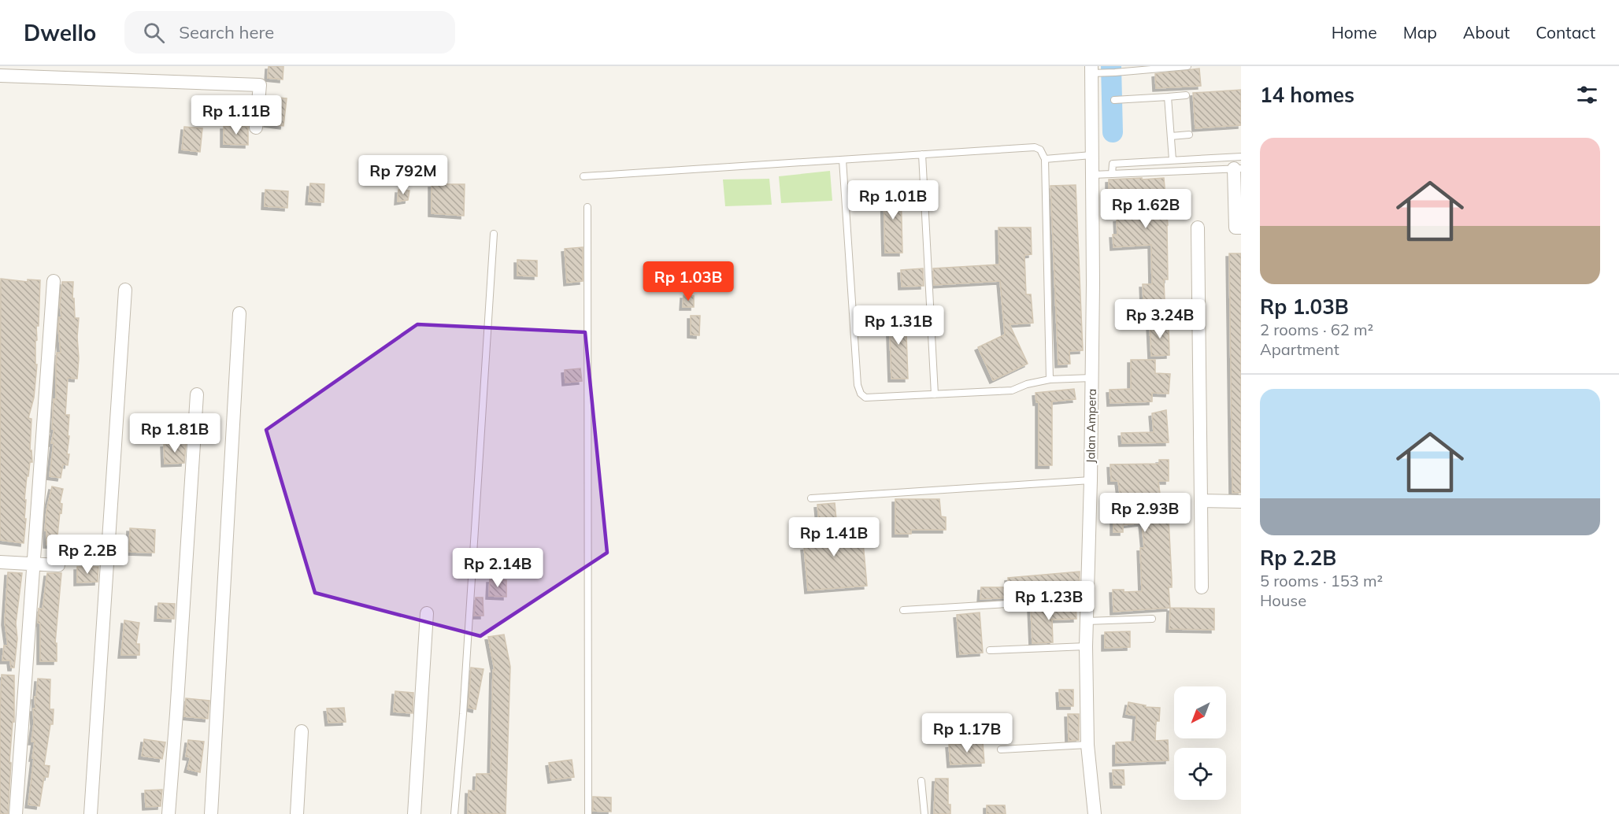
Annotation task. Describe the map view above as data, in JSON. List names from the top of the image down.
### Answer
{
  "streets": {
    "street": ["Jalan Ampera"]
  },
  "north": "bottom left",
  "page": {
    "header": "Dwello",
    "search": "Search here",
    "nav": [
      "Home",
      "Map",
      "About",
      "Contact"
    ],
    "heading": "14 homes",
    "price": [
      "Rp 1.11B",
      "Rp 792M",
      "Rp 1.01B",
      "Rp 1.62B",
      "Rp 1.03B",
      "Rp 3.24B",
      "Rp 1.31B",
      "Rp 1.81B",
      "Rp 2.93B",
      "Rp 1.41B",
      "Rp 2.2B",
      "Rp 2.14B",
      "Rp 1.23B",
      "Rp 1.17B"
    ],
    "list": [
      {
        "name": "Rp 1.03B",
        "note": "2 rooms · 62 m² · Apartment"
      },
      {
        "name": "Rp 2.2B",
        "note": "5 rooms · 153 m² · House"
      }
    ]
  }
}
